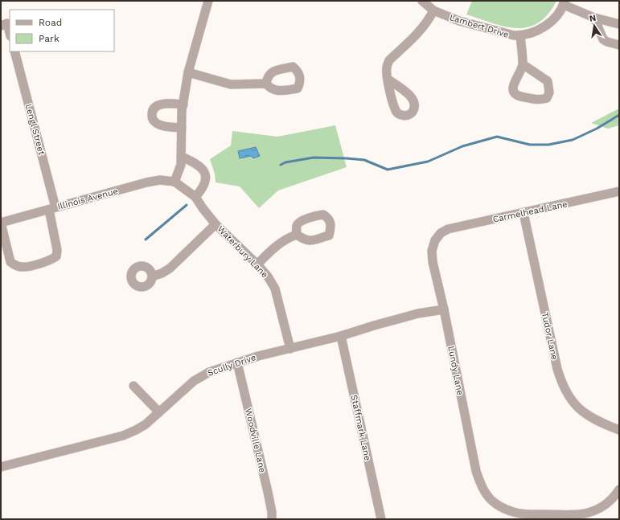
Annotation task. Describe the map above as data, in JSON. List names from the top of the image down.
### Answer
{
  "streets": {
    "street": [
      "Lambert Drive",
      "Lengl Street",
      "Illinois Avenue",
      "Carmelhead Lane",
      "Waterbury Lane",
      "Tudor Lane",
      "Scully Drive",
      "Lundy Lane",
      "Staffmark Lane",
      "Woodville Lane"
    ]
  },
  "crossings": [
    ["Lengl Street", "Illinois Avenue"],
    ["Illinois Avenue", "Waterbury Lane"],
    ["Carmelhead Lane", "Tudor Lane"],
    ["Carmelhead Lane", "Lundy Lane"],
    ["Waterbury Lane", "Scully Drive"],
    ["Scully Drive", "Lundy Lane"],
    ["Scully Drive", "Staffmark Lane"],
    ["Scully Drive", "Woodville Lane"]
  ],
  "legend": ["Road", "Park"],
  "north": "top"
}
